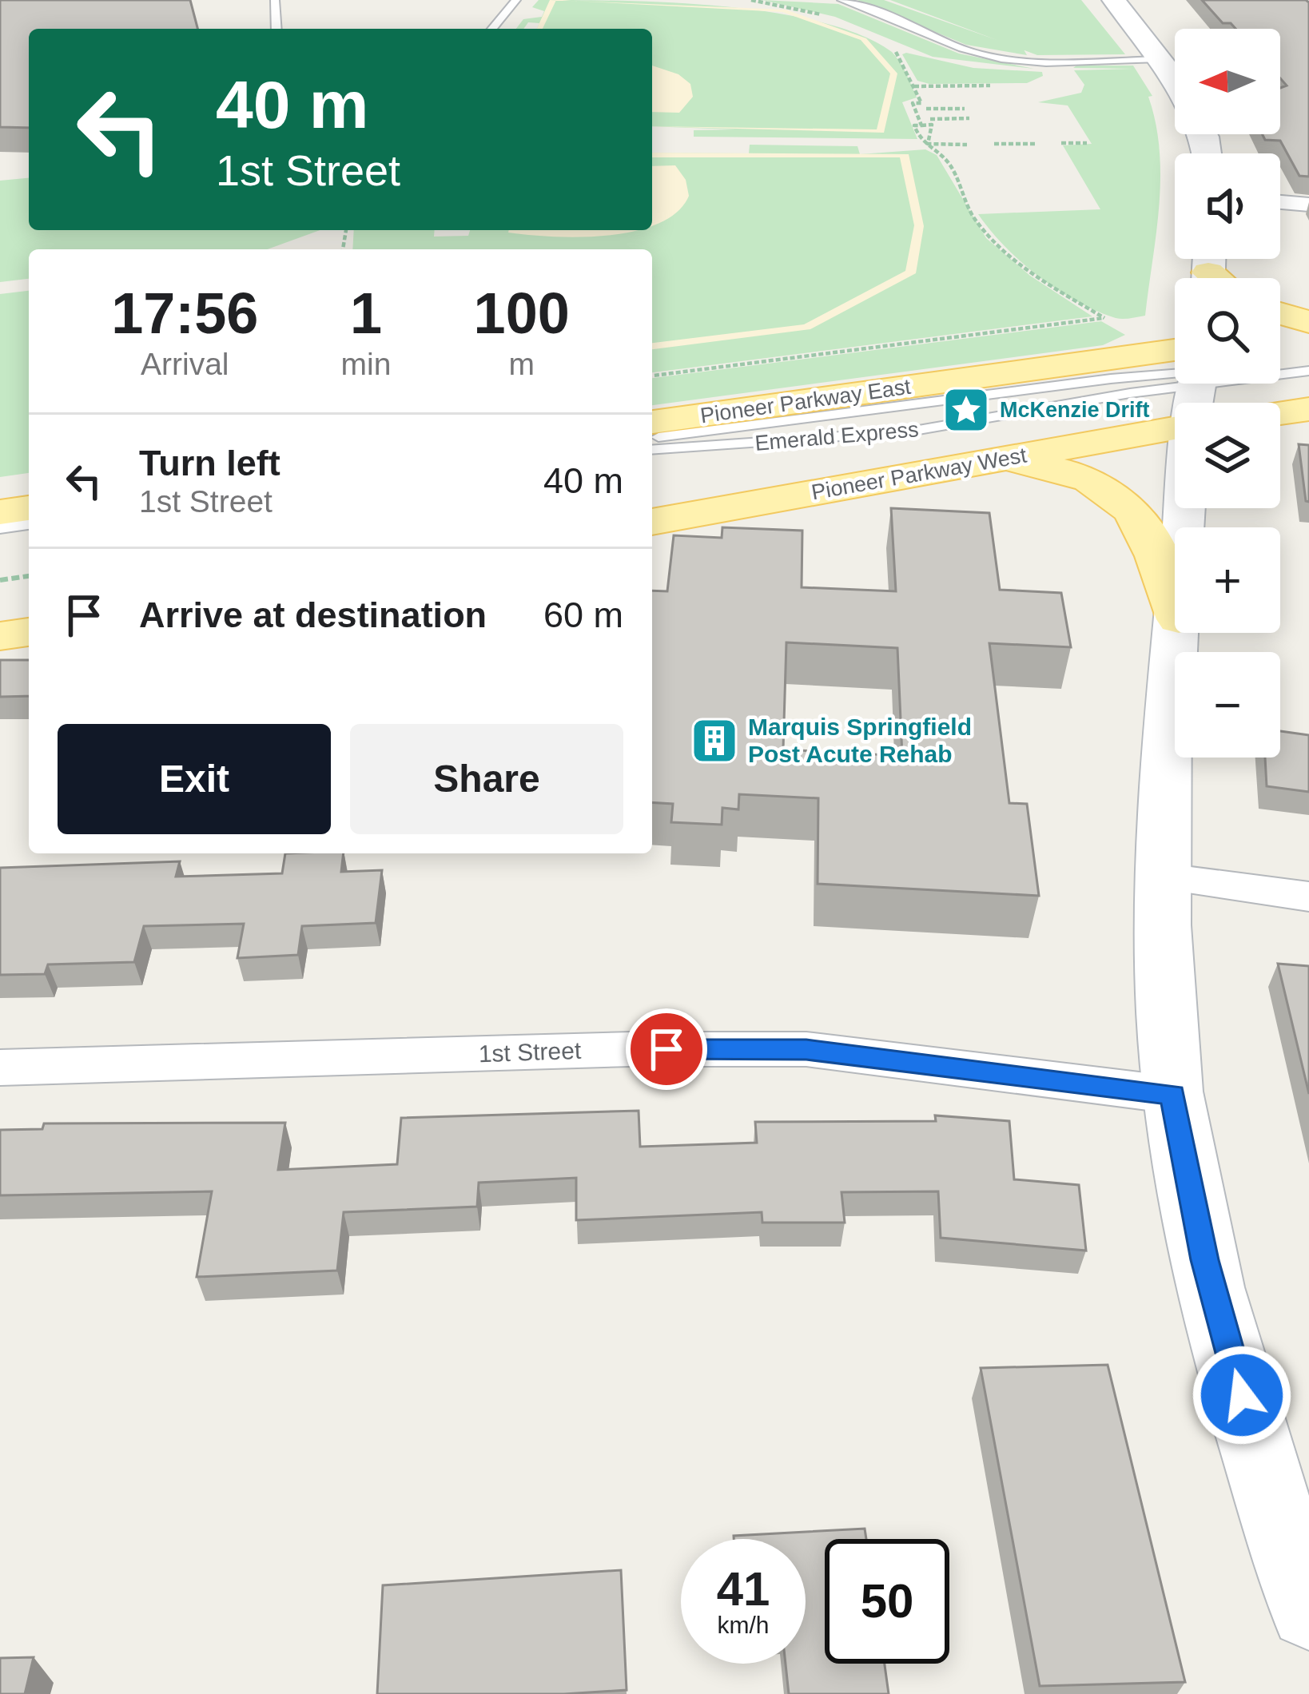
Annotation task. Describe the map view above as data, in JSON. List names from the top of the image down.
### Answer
{
  "streets": {
    "main road": ["Pioneer Parkway East", "Pioneer Parkway West"],
    "street": ["1st Street"],
    "lane": ["Emerald Express"]
  },
  "places": {
    "place": ["McKenzie Drift"],
    "building": ["Marquis Springfield Post Acute Rehab"]
  },
  "north": "left",
  "page": {
    "map_buttons": ["+", "−"],
    "turn": ["40 m", "1st Street"],
    "eta": [
      "17:56",
      "Arrival",
      "1",
      "min",
      "100",
      "m"
    ],
    "list": [
      {
        "name": "Turn left",
        "note": "1st Street",
        "value": "40 m"
      },
      {
        "name": "Arrive at destination",
        "value": "60 m"
      }
    ],
    "buttons": ["Exit", "Share"],
    "speed": "41 km/h",
    "limit": "50"
  }
}
